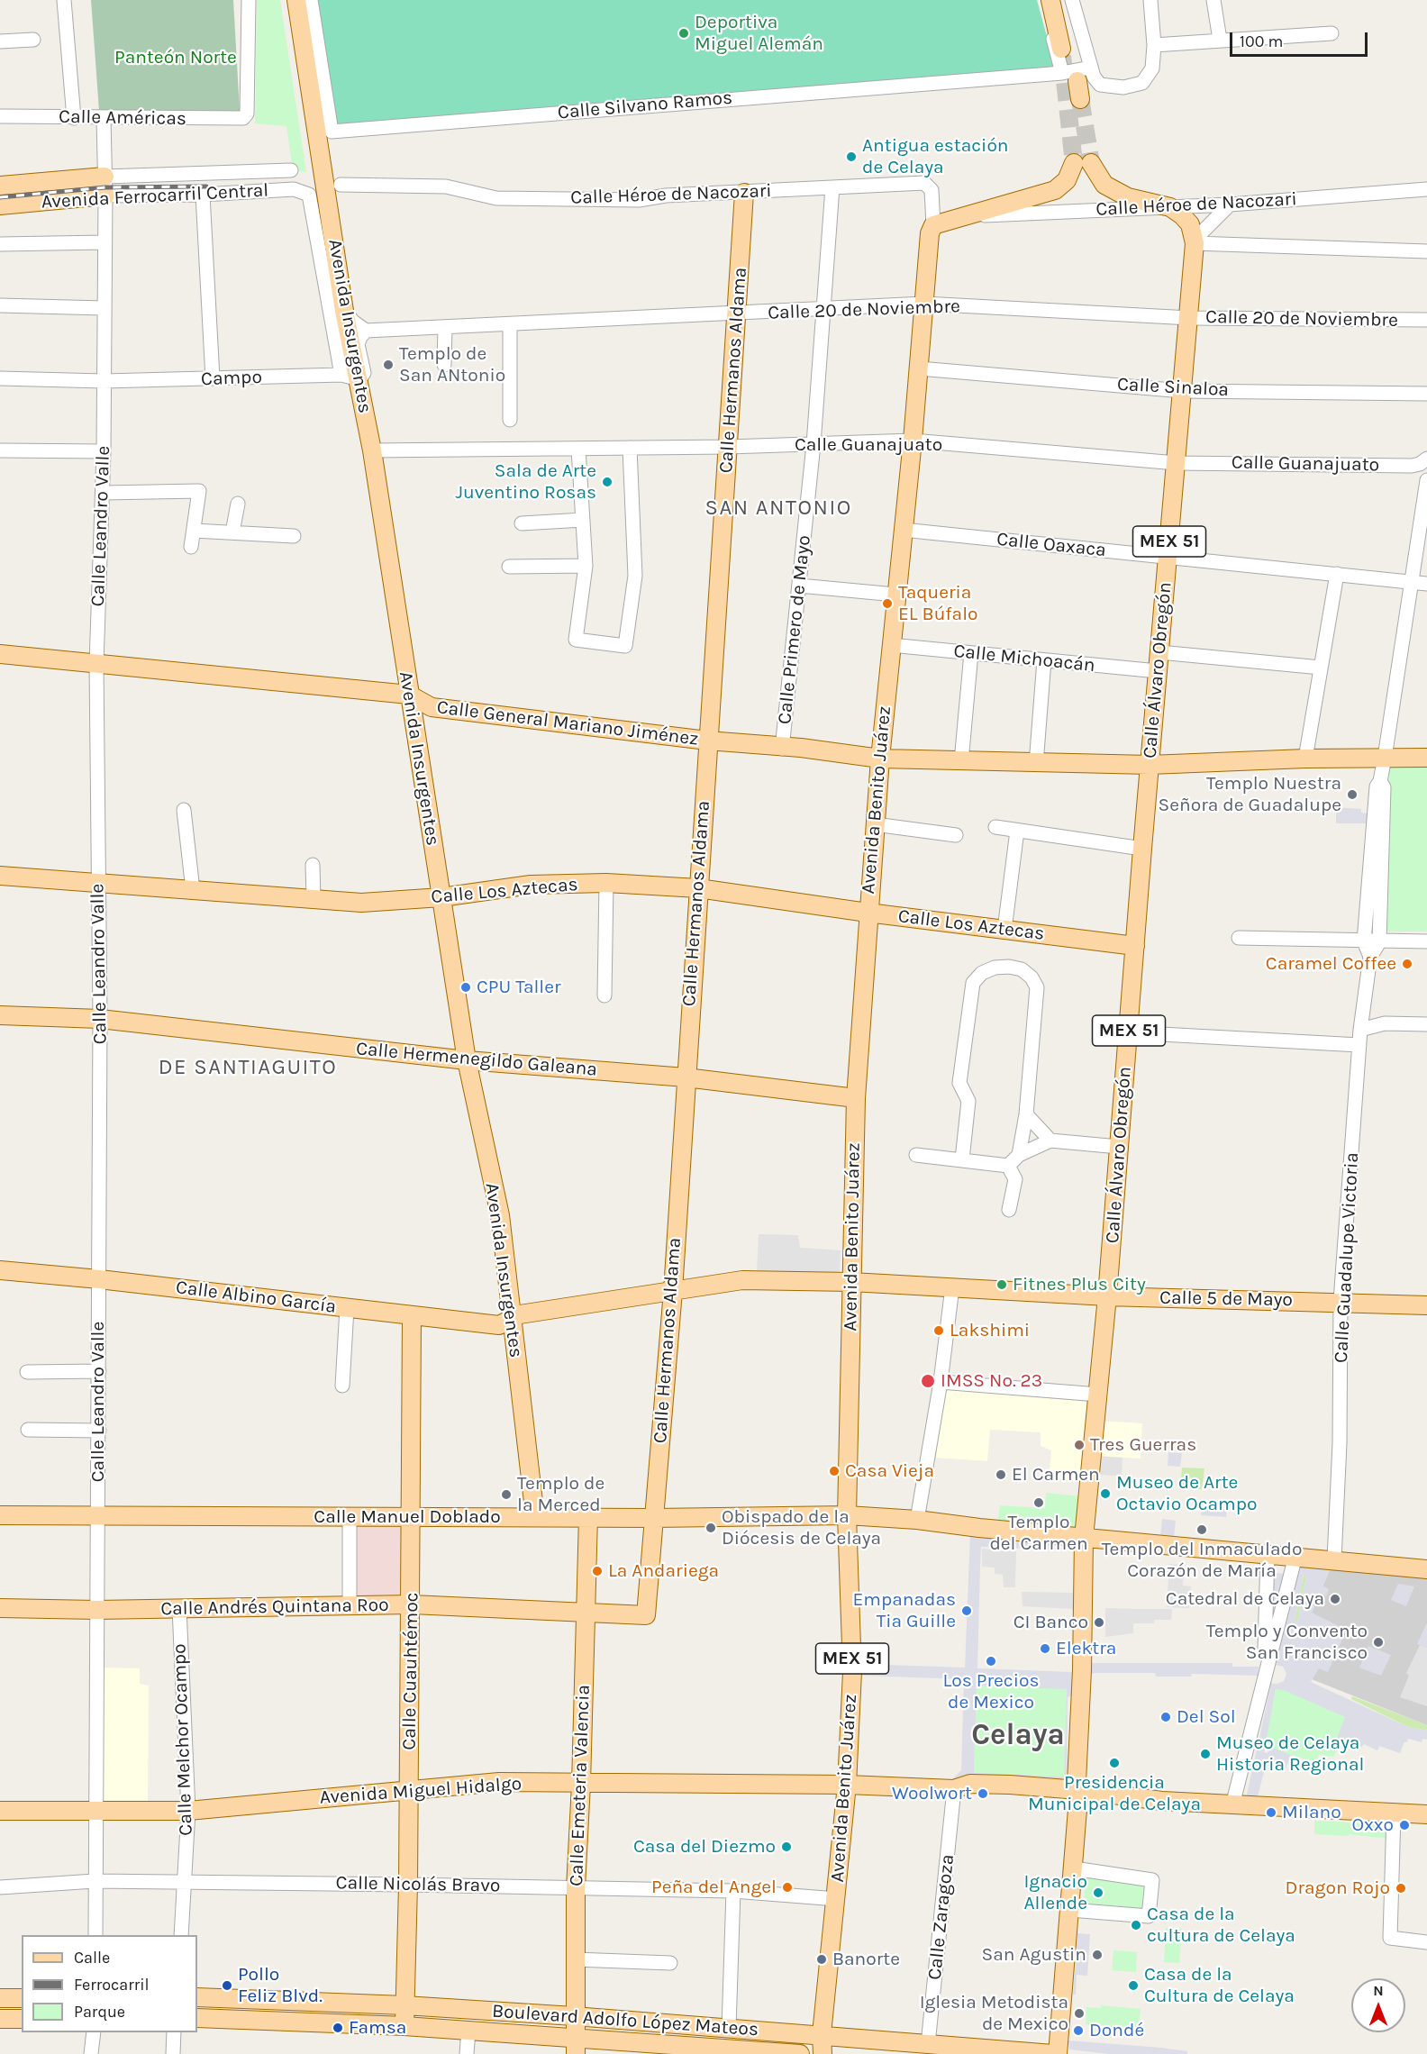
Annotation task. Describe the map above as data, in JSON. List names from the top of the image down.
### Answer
{
  "streets": {
    "main road": [
      "Avenida Ferrocarril Central",
      "Avenida Insurgentes",
      "Calle Hermanos Aldama",
      "MEX 51",
      "Calle Álvaro Obregón",
      "Calle General Mariano Jiménez",
      "Avenida Benito Juárez",
      "Calle Los Aztecas",
      "Calle Hermenegildo Galeana",
      "Calle Albino García",
      "Calle 5 de Mayo",
      "Calle Manuel Doblado",
      "Calle Andrés Quintana Roo",
      "Calle Cuauhtémoc",
      "Calle Emeteria Valencia",
      "Avenida Miguel Hidalgo",
      "Boulevard Adolfo López Mateos"
    ],
    "street": [
      "Calle Silvano Ramos",
      "Calle Américas",
      "Calle Héroe de Nacozari",
      "Calle 20 de Noviembre",
      "Campo",
      "Calle Sinaloa",
      "Calle Guanajuato",
      "Calle Leandro Valle",
      "Calle Oaxaca",
      "Calle Primero de Mayo",
      "Calle Michoacán",
      "Calle Guadalupe Victoria",
      "Calle Melchor Ocampo",
      "Calle Nicolás Bravo",
      "Calle Zaragoza"
    ]
  },
  "crossings": [
    ["Calle Américas", "Calle Leandro Valle"],
    ["Calle Héroe de Nacozari", "Calle Hermanos Aldama"],
    ["Calle Héroe de Nacozari", "Calle Primero de Mayo"],
    ["Calle Héroe de Nacozari", "Calle Álvaro Obregón"],
    ["Calle Héroe de Nacozari", "Avenida Benito Juárez"],
    ["Avenida Ferrocarril Central", "Campo"],
    ["Avenida Ferrocarril Central", "Calle Leandro Valle"],
    ["Calle 20 de Noviembre", "Calle Hermanos Aldama"],
    ["Calle 20 de Noviembre", "Calle Primero de Mayo"],
    ["Calle 20 de Noviembre", "Calle Álvaro Obregón"],
    ["Calle 20 de Noviembre", "Avenida Benito Juárez"],
    ["Avenida Insurgentes", "Campo"],
    ["Avenida Insurgentes", "Calle Guanajuato"],
    ["Avenida Insurgentes", "Calle General Mariano Jiménez"],
    ["Avenida Insurgentes", "Calle Los Aztecas"],
    ["Avenida Insurgentes", "Calle Hermenegildo Galeana"],
    ["Avenida Insurgentes", "Calle Albino García"],
    ["Avenida Insurgentes", "Calle 5 de Mayo"],
    ["Avenida Insurgentes", "Calle Manuel Doblado"],
    ["Calle Hermanos Aldama", "Calle Guanajuato"],
    ["Calle Hermanos Aldama", "Calle General Mariano Jiménez"],
    ["Calle Hermanos Aldama", "Calle Los Aztecas"],
    ["Calle Hermanos Aldama", "Calle Hermenegildo Galeana"],
    ["Calle Hermanos Aldama", "Calle 5 de Mayo"],
    ["Calle Hermanos Aldama", "Calle Manuel Doblado"],
    ["Calle Hermanos Aldama", "Calle Andrés Quintana Roo"],
    ["Campo", "Calle Leandro Valle"],
    ["Calle Sinaloa", "Calle Álvaro Obregón"],
    ["Calle Sinaloa", "Avenida Benito Juárez"],
    ["Calle Guanajuato", "Calle Primero de Mayo"],
    ["Calle Guanajuato", "Calle Álvaro Obregón"],
    ["Calle Guanajuato", "Avenida Benito Juárez"],
    ["Calle Leandro Valle", "Calle General Mariano Jiménez"],
    ["Calle Leandro Valle", "Calle Los Aztecas"],
    ["Calle Leandro Valle", "Calle Hermenegildo Galeana"],
    ["Calle Leandro Valle", "Calle Albino García"],
    ["Calle Leandro Valle", "Calle Manuel Doblado"],
    ["Calle Leandro Valle", "Calle Andrés Quintana Roo"],
    ["Calle Leandro Valle", "Avenida Miguel Hidalgo"],
    ["Calle Leandro Valle", "Calle Nicolás Bravo"],
    ["MEX 51", "Calle Álvaro Obregón"],
    ["MEX 51", "Avenida Benito Juárez"],
    ["MEX 51", "Avenida Miguel Hidalgo"],
    ["MEX 51", "Boulevard Adolfo López Mateos"],
    ["Calle Oaxaca", "Calle Álvaro Obregón"],
    ["Calle Oaxaca", "Avenida Benito Juárez"],
    ["Calle Primero de Mayo", "Calle General Mariano Jiménez"],
    ["Calle Michoacán", "Calle Álvaro Obregón"],
    ["Calle Michoacán", "Avenida Benito Juárez"],
    ["Calle Álvaro Obregón", "Calle General Mariano Jiménez"],
    ["Calle Álvaro Obregón", "Calle Los Aztecas"],
    ["Calle Álvaro Obregón", "Calle 5 de Mayo"],
    ["Calle Álvaro Obregón", "Calle Manuel Doblado"],
    ["Calle Álvaro Obregón", "Avenida Miguel Hidalgo"],
    ["Calle General Mariano Jiménez", "Avenida Benito Juárez"],
    ["Avenida Benito Juárez", "Calle Los Aztecas"],
    ["Avenida Benito Juárez", "Calle Hermenegildo Galeana"],
    ["Avenida Benito Juárez", "Calle 5 de Mayo"],
    ["Avenida Benito Juárez", "Calle Manuel Doblado"],
    ["Avenida Benito Juárez", "Avenida Miguel Hidalgo"],
    ["Avenida Benito Juárez", "Calle Nicolás Bravo"],
    ["Avenida Benito Juárez", "Boulevard Adolfo López Mateos"],
    ["Calle Guadalupe Victoria", "Calle 5 de Mayo"],
    ["Calle Guadalupe Victoria", "Calle Manuel Doblado"],
    ["Calle Albino García", "Calle 5 de Mayo"],
    ["Calle Albino García", "Calle Cuauhtémoc"],
    ["Calle Manuel Doblado", "Calle Cuauhtémoc"],
    ["Calle Manuel Doblado", "Calle Emeteria Valencia"],
    ["Calle Andrés Quintana Roo", "Calle Cuauhtémoc"],
    ["Calle Andrés Quintana Roo", "Calle Melchor Ocampo"],
    ["Calle Andrés Quintana Roo", "Calle Emeteria Valencia"],
    ["Calle Cuauhtémoc", "Avenida Miguel Hidalgo"],
    ["Calle Cuauhtémoc", "Calle Nicolás Bravo"],
    ["Calle Cuauhtémoc", "Boulevard Adolfo López Mateos"],
    ["Calle Melchor Ocampo", "Avenida Miguel Hidalgo"],
    ["Calle Melchor Ocampo", "Calle Nicolás Bravo"],
    ["Calle Emeteria Valencia", "Avenida Miguel Hidalgo"],
    ["Calle Emeteria Valencia", "Calle Nicolás Bravo"],
    ["Calle Emeteria Valencia", "Boulevard Adolfo López Mateos"],
    ["Avenida Miguel Hidalgo", "Calle Zaragoza"],
    ["Calle Zaragoza", "Boulevard Adolfo López Mateos"]
  ],
  "districts": ["SAN ANTONIO", "DE SANTIAGUITO", "Celaya"],
  "parks": ["Panteón Norte"],
  "places": [
    "Deportiva Miguel Alemán",
    "Antigua estación de Celaya",
    "Templo de San ANtonio",
    "Sala de Arte Juventino Rosas",
    "Taqueria EL Búfalo",
    "Templo Nuestra Señora de Guadalupe",
    "Caramel Coffee",
    "CPU Taller",
    "Fitnes Plus City",
    "Lakshimi",
    "IMSS No. 23",
    "Tres Guerras",
    "Casa Vieja",
    "El Carmen",
    "Museo de Arte Octavio Ocampo",
    "Templo de la Merced",
    "Templo del Carmen",
    "Obispado de la Diócesis de Celaya",
    "Templo del Inmaculado Corazón de María",
    "La Andariega",
    "Catedral de Celaya",
    "Empanadas Tia Guille",
    "CI Banco",
    "Templo y Convento San Francisco",
    "Elektra",
    "Los Precios de Mexico",
    "Del Sol",
    "Museo de Celaya Historia Regional",
    "Presidencia Municipal de Celaya",
    "Woolwort",
    "Milano",
    "Oxxo",
    "Casa del Diezmo",
    "Peña del Angel",
    "Dragon Rojo",
    "Ignacio Allende",
    "Casa de la cultura de Celaya",
    "San Agustin",
    "Banorte",
    "Pollo Feliz Blvd.",
    "Casa de la Cultura de Celaya",
    "Iglesia Metodista de Mexico",
    "Famsa",
    "Dondé"
  ],
  "legend": ["Calle", "Ferrocarril", "Parque"],
  "scale_bar": "100 m",
  "north": "top"
}
